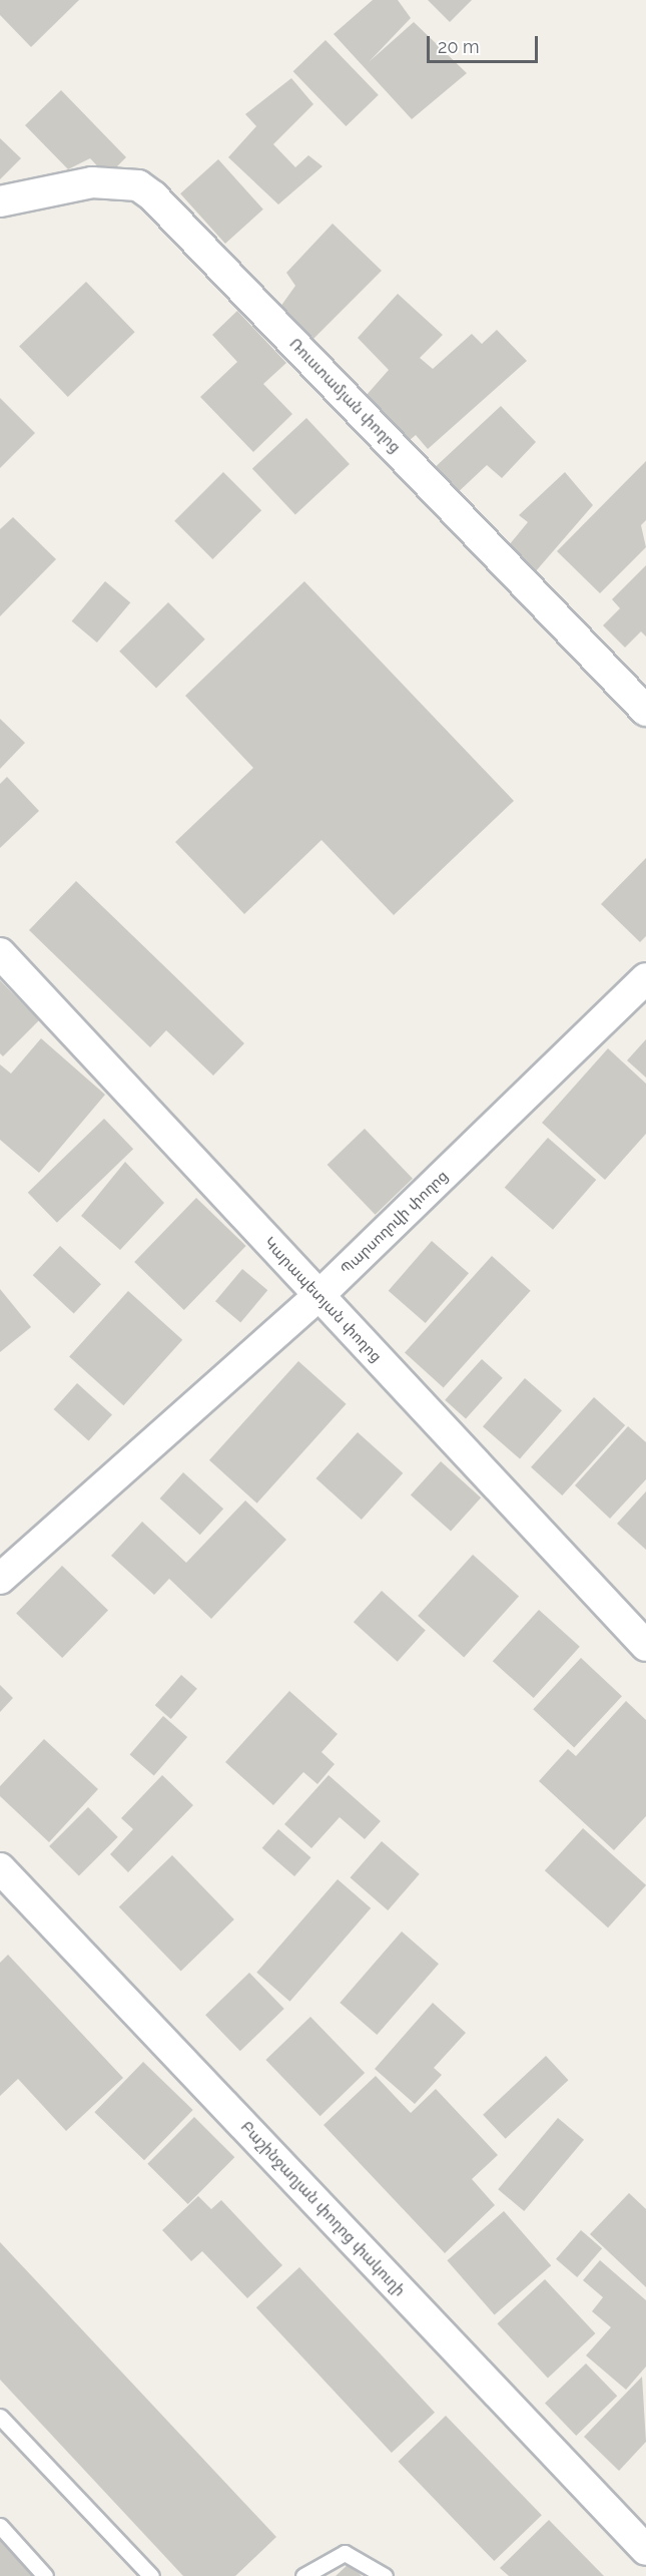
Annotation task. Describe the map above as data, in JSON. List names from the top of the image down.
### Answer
{
  "streets": {
    "street": [
      "Ռուստամյան փողոց",
      "Պարսողովի փողոց",
      "Կարապետյան փողոց",
      "Բաշինջաղյան փողոց փակուղի"
    ]
  },
  "crossings": [
    ["Պարսողովի փողոց", "Կարապետյան փողոց"]
  ],
  "scale_bar": "20 m"
}
